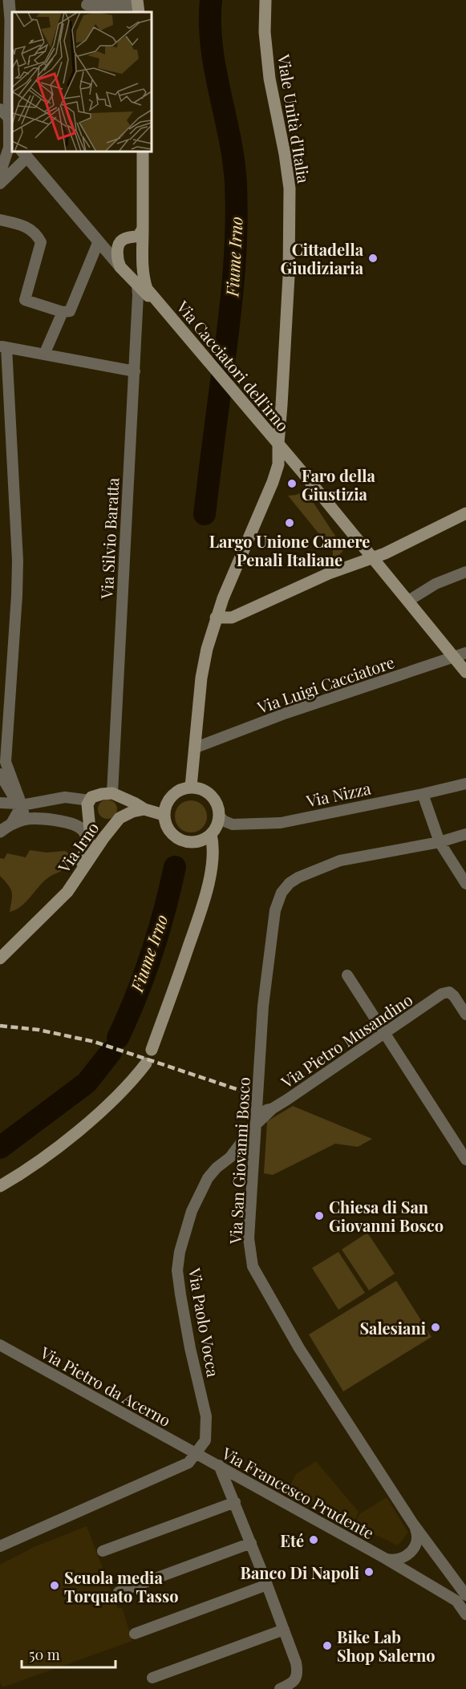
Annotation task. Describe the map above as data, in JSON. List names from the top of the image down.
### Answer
{
  "streets": {
    "main road": [
      "Viale Unità d'Italia",
      "Via Cacciatori dell'irno",
      "Via Silvio Baratta",
      "Via Irno"
    ],
    "street": [
      "Via Luigi Cacciatore",
      "Via Nizza",
      "Via Pietro Musandino",
      "Via San Giovanni Bosco",
      "Via Paolo Vocca",
      "Via Pietro da Acerno",
      "Via Francesco Prudente"
    ]
  },
  "crossings": [
    ["Viale Unità d'Italia", "Via Cacciatori dell'irno"],
    ["Viale Unità d'Italia", "Via Luigi Cacciatore"],
    ["Viale Unità d'Italia", "Via Nizza"],
    ["Via Cacciatori dell'irno", "Via Silvio Baratta"],
    ["Via Cacciatori dell'irno", "Via Luigi Cacciatore"],
    ["Via Silvio Baratta", "Via Irno"],
    ["Via Pietro Musandino", "Via San Giovanni Bosco"],
    ["Via Pietro Musandino", "Via Paolo Vocca"],
    ["Via San Giovanni Bosco", "Via Paolo Vocca"],
    ["Via San Giovanni Bosco", "Via Francesco Prudente"],
    ["Via Paolo Vocca", "Via Pietro da Acerno"],
    ["Via Paolo Vocca", "Via Francesco Prudente"],
    ["Via Pietro da Acerno", "Via Francesco Prudente"]
  ],
  "water": ["Fiume Irno"],
  "places": [
    "Cittadella Giudiziaria",
    "Faro della Giustizia",
    "Largo Unione Camere Penali Italiane",
    "Chiesa di San Giovanni Bosco",
    "Salesiani",
    "Eté",
    "Banco Di Napoli",
    "Scuola media Torquato Tasso",
    "Bike Lab Shop Salerno"
  ],
  "scale_bar": "50 m"
}
